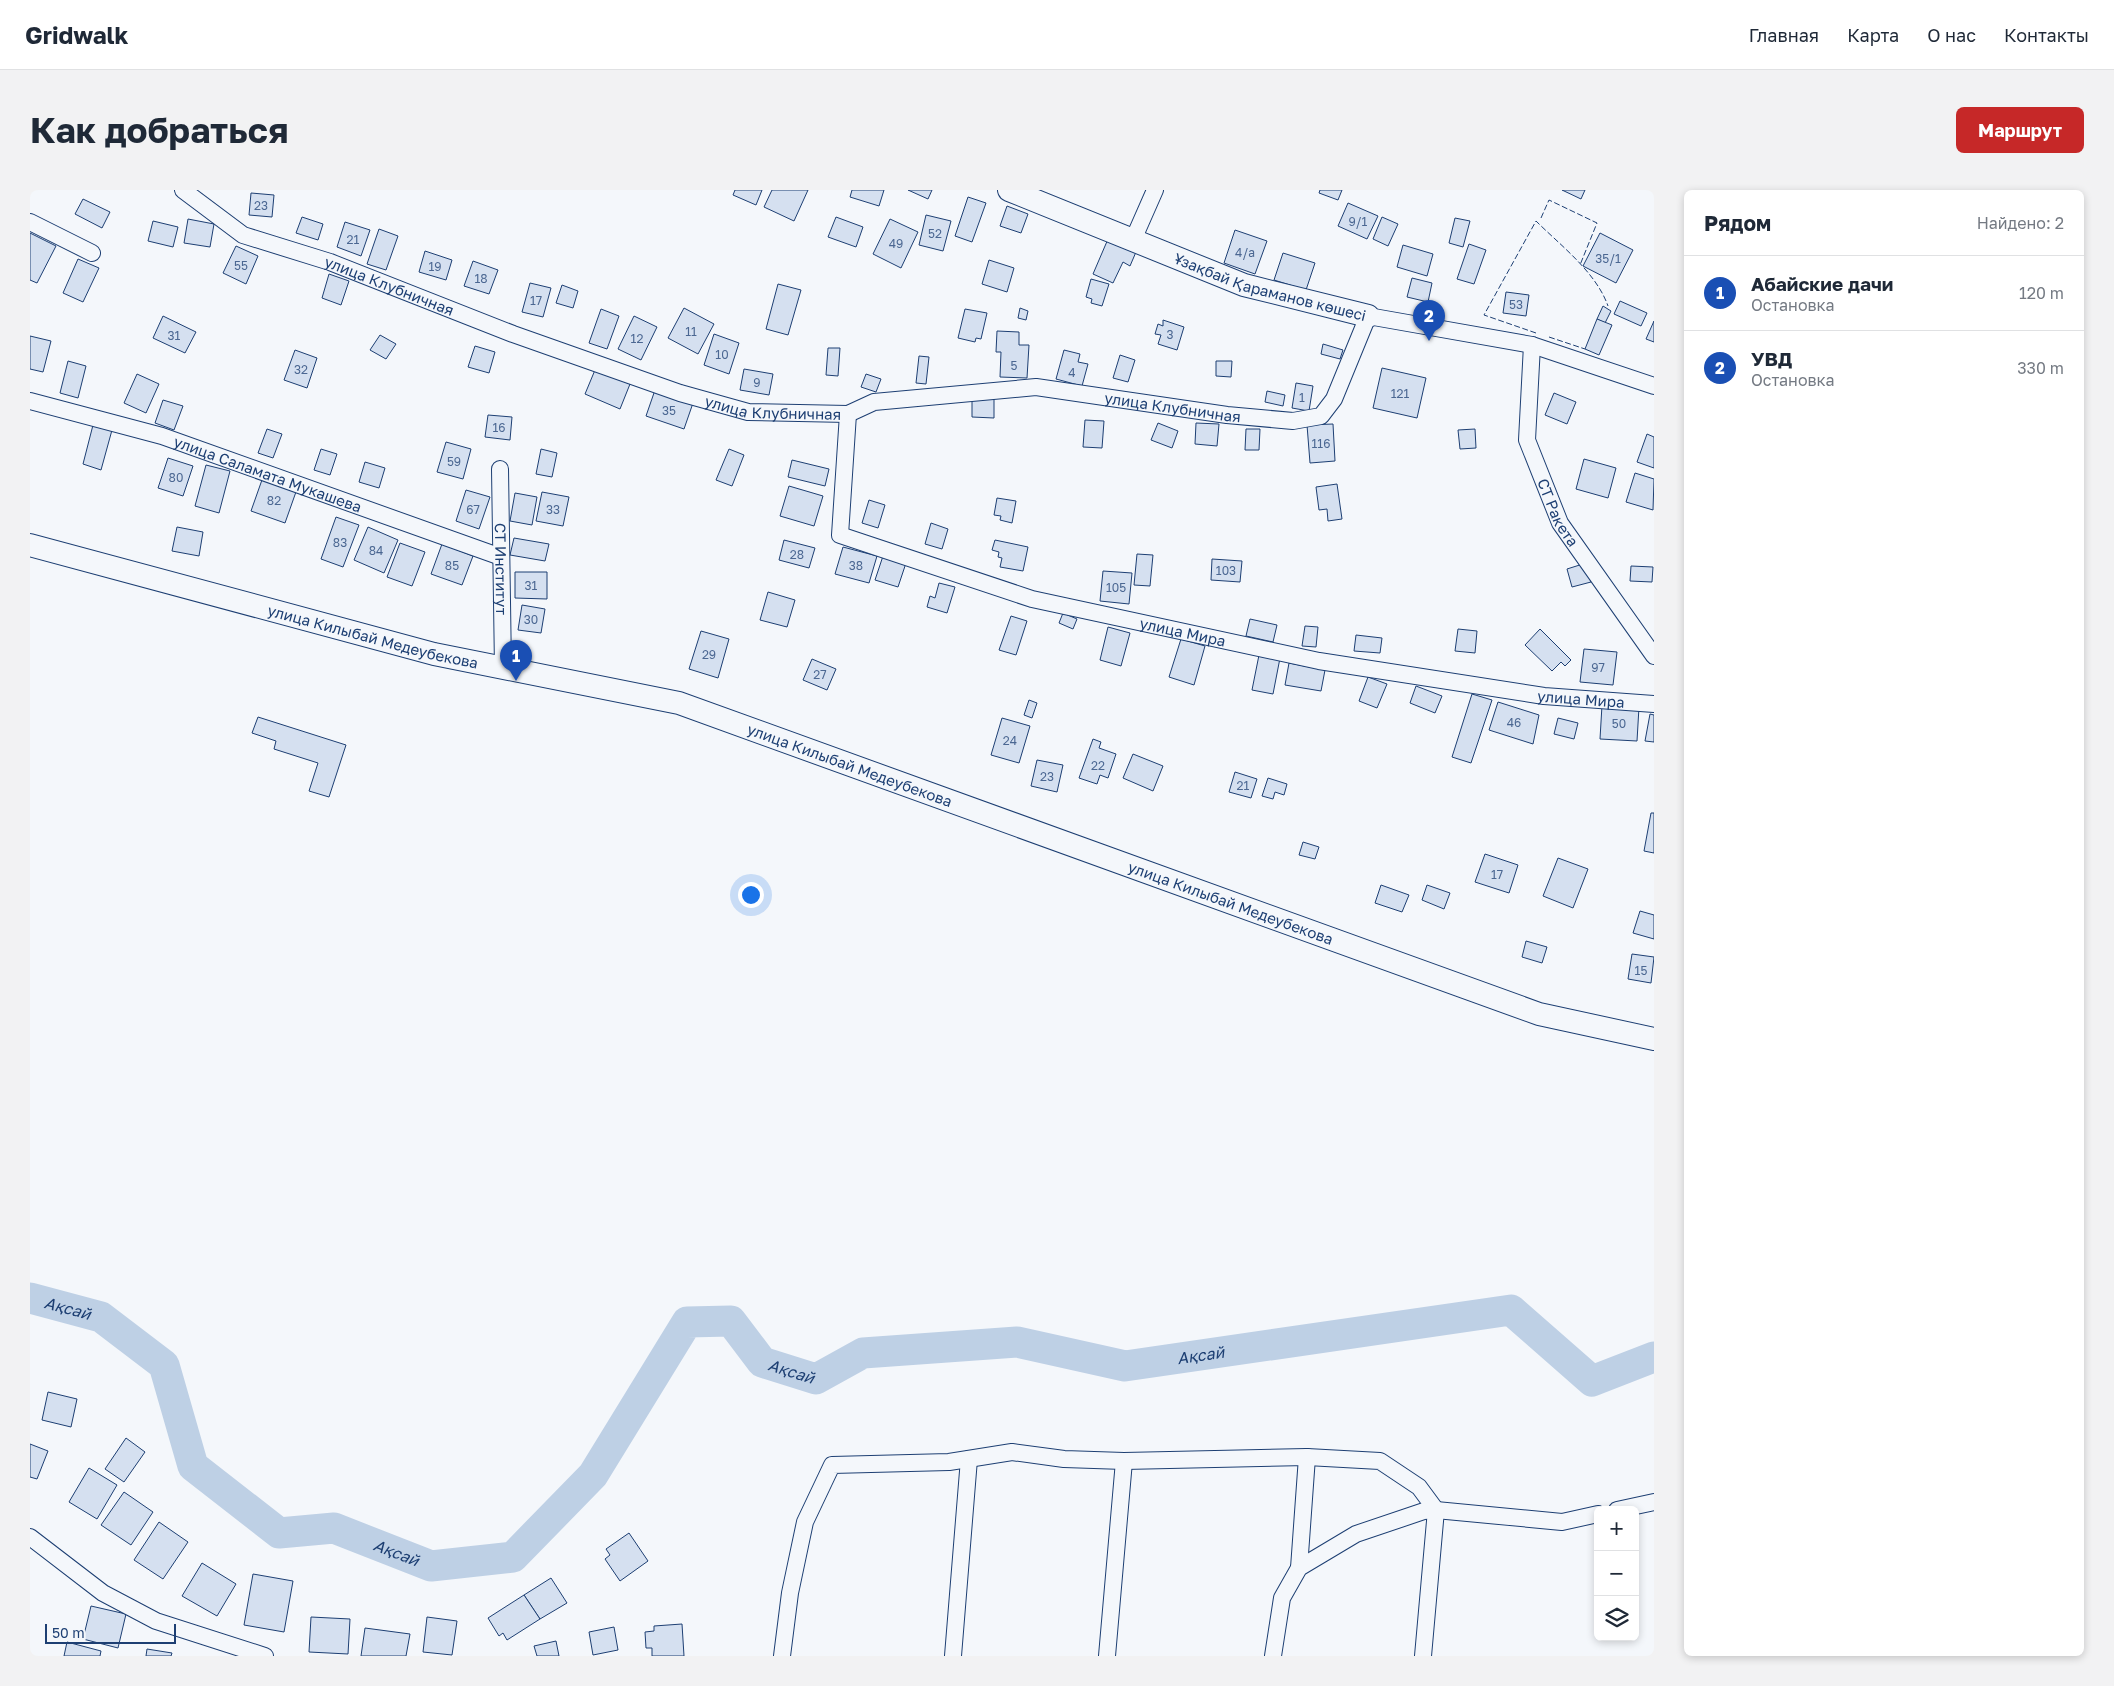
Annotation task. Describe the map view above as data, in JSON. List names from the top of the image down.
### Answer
{
  "streets": {
    "main road": ["Ұзақбай Қараманов көшесі", "улица Килыбай Медеубекова"],
    "street": [
      "улица Клубничная",
      "улица Саламата Мукашева",
      "СТ Ракета",
      "СТ Институт",
      "улица Мира"
    ]
  },
  "crossings": [
    ["улица Клубничная", "Ұзақбай Қараманов көшесі"],
    ["улица Клубничная", "улица Мира"],
    ["Ұзақбай Қараманов көшесі", "СТ Ракета"],
    ["улица Саламата Мукашева", "СТ Институт"],
    ["СТ Институт", "улица Килыбай Медеубекова"]
  ],
  "water": ["Ақсай"],
  "house_numbers": [
    "23",
    "9/1",
    "52",
    "21",
    "49",
    "4/а",
    "35/1",
    "55",
    "19",
    "18",
    "17",
    "53",
    "11",
    "3",
    "31",
    "12",
    "10",
    "5",
    "32",
    "4",
    "9",
    "121",
    "1",
    "35",
    "16",
    "116",
    "59",
    "80",
    "82",
    "67",
    "33",
    "83",
    "84",
    "28",
    "85",
    "38",
    "103",
    "31",
    "105",
    "30",
    "29",
    "97",
    "27",
    "46",
    "50",
    "24",
    "22",
    "23",
    "21",
    "17",
    "15"
  ],
  "scale_bar": "50 m",
  "page": {
    "header": "Gridwalk",
    "nav": [
      "Главная",
      "Карта",
      "О нас",
      "Контакты"
    ],
    "buttons": "Маршрут",
    "title": "Как добраться",
    "heading": ["Рядом", "Найдено: 2"],
    "list": [
      {
        "mark": "1",
        "name": "Абайские дачи",
        "note": "Остановка",
        "value": "120 m"
      },
      {
        "mark": "2",
        "name": "УВД",
        "note": "Остановка",
        "value": "330 m"
      }
    ],
    "pins": ["2", "1"],
    "map_buttons": ["+", "−"],
    "scale": "50 m"
  }
}
